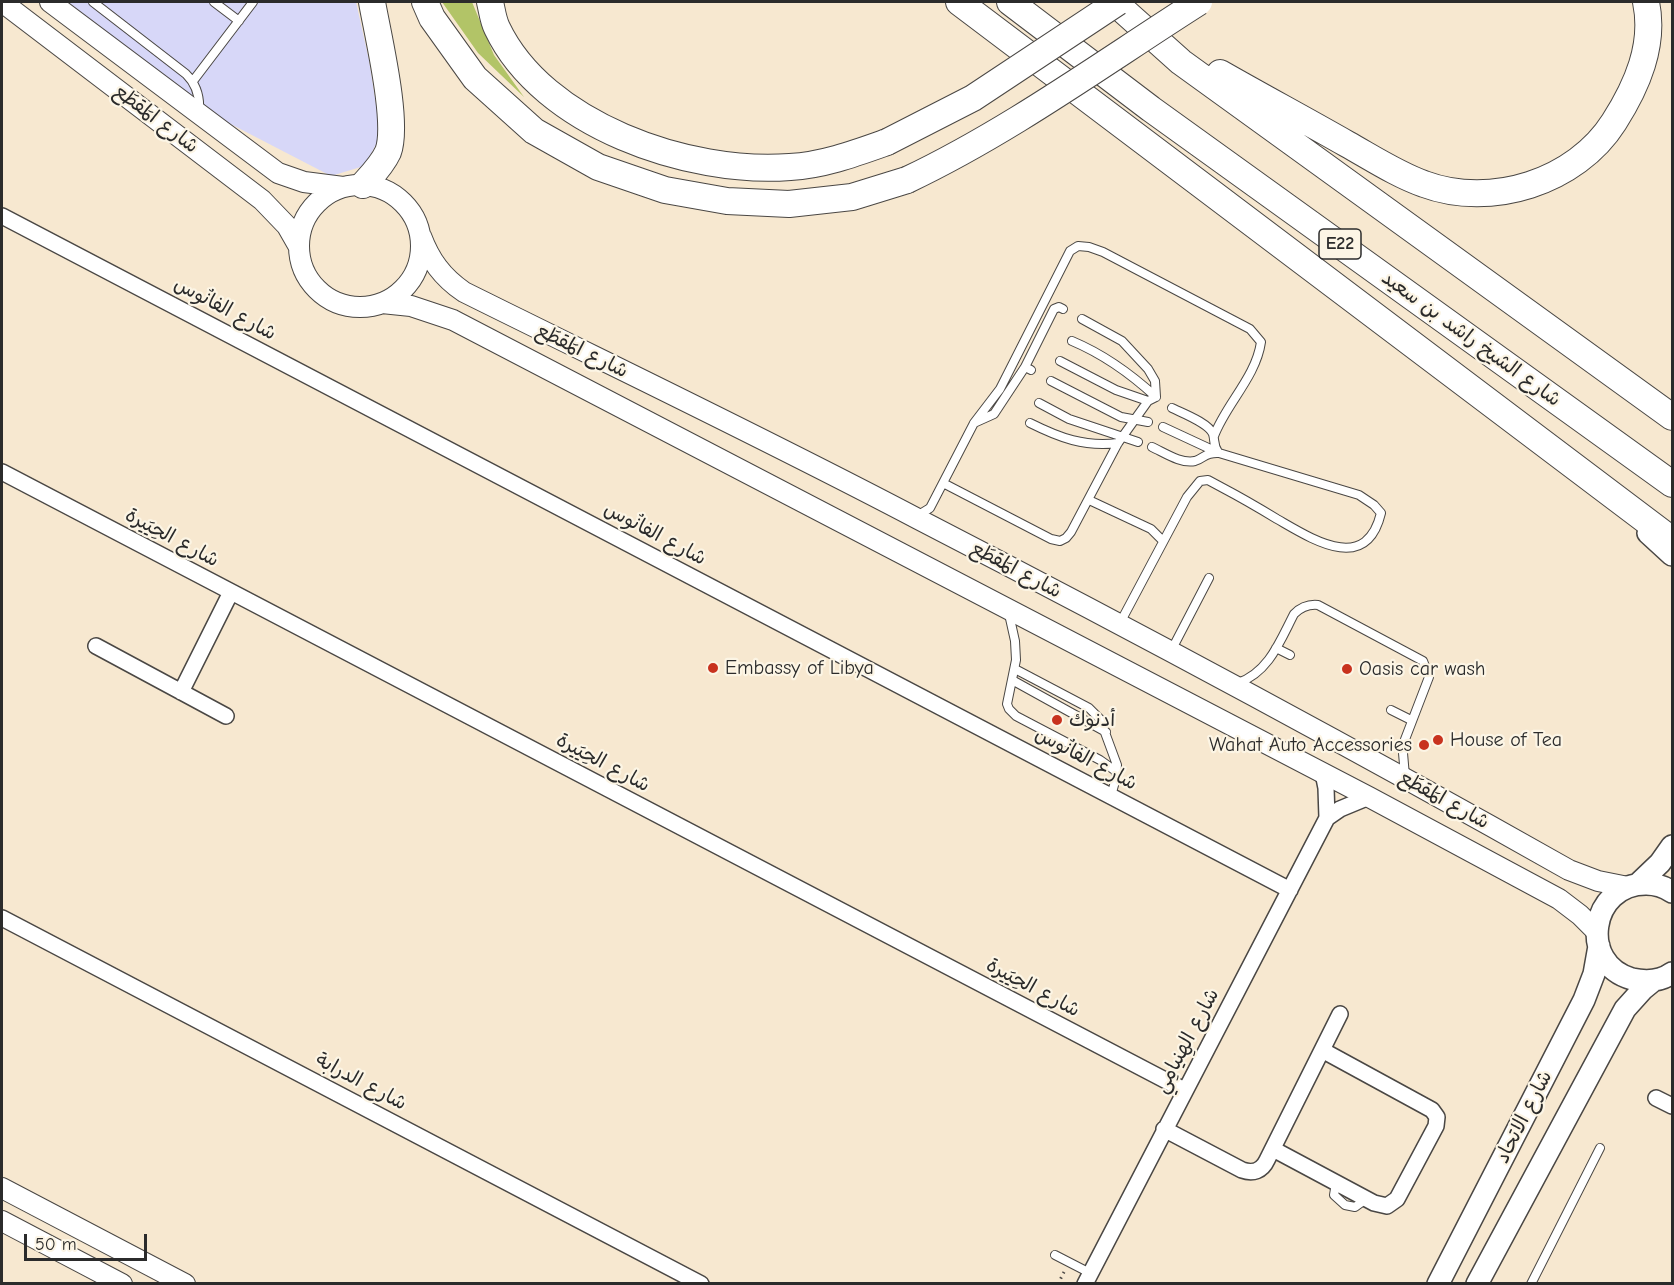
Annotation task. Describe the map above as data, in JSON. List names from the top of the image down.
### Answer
{
  "streets": {
    "highway": ["E22", "شارع الشيخ راشد بن سعيد"],
    "main road": ["شارع الاتحاد"],
    "street": [
      "شارع المَقطَع",
      "شارع الفانُوس",
      "شارع الحِيَيرة",
      "شارع الهِنيامِي",
      "شارع الدرابة"
    ]
  },
  "crossings": [
    ["شارع المَقطَع", "شارع الهِنيامِي"],
    ["شارع المَقطَع", "شارع الاتحاد"],
    ["شارع الفانُوس", "شارع الهِنيامِي"],
    ["شارع الحِيَيرة", "شارع الهِنيامِي"]
  ],
  "places": [
    "Embassy of Libya",
    "Oasis car wash",
    "أدنوك",
    "House of Tea",
    "Wahat Auto Accessories"
  ],
  "scale_bar": "50 m"
}
